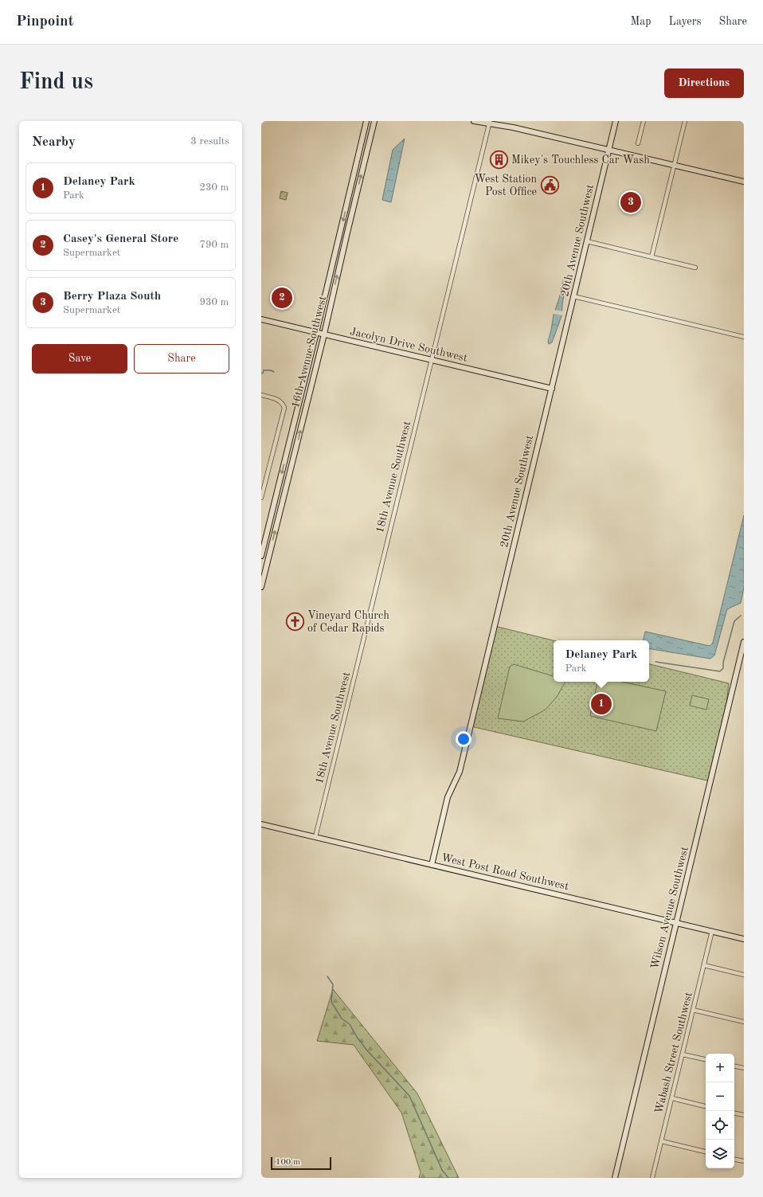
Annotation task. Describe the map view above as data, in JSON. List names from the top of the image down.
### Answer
{
  "streets": {
    "street": [
      "20th Avenue Southwest",
      "Jacolyn Drive Southwest",
      "16th Avenue Southwest",
      "18th Avenue Southwest",
      "West Post Road Southwest",
      "Wilson Avenue Southwest",
      "Wabash Street Southwest"
    ]
  },
  "crossings": [
    ["20th Avenue Southwest", "Jacolyn Drive Southwest"],
    ["20th Avenue Southwest", "West Post Road Southwest"],
    ["Jacolyn Drive Southwest", "16th Avenue Southwest"],
    ["Jacolyn Drive Southwest", "18th Avenue Southwest"],
    ["18th Avenue Southwest", "West Post Road Southwest"],
    ["West Post Road Southwest", "Wilson Avenue Southwest"],
    ["West Post Road Southwest", "Wabash Street Southwest"]
  ],
  "places": {
    "building": ["Mikey's Touchless Car Wash"],
    "public building": ["West Station Post Office"],
    "church": ["Vineyard Church of Cedar Rapids"]
  },
  "scale_bar": "100 m",
  "page": {
    "header": "Pinpoint",
    "nav": ["Map", "Layers", "Share"],
    "buttons": [
      "Directions",
      ["Save", "Share"]
    ],
    "title": "Find us",
    "heading": ["Nearby", "3 results"],
    "list": [
      {
        "mark": "1",
        "name": "Delaney Park",
        "note": "Park",
        "value": "230 m"
      },
      {
        "mark": "2",
        "name": "Casey's General Store",
        "note": "Supermarket",
        "value": "790 m"
      },
      {
        "mark": "3",
        "name": "Berry Plaza South",
        "note": "Supermarket",
        "value": "930 m"
      }
    ],
    "pins": ["3", "2", "1"],
    "popup": ["Delaney Park", "Park"],
    "map_buttons": ["+", "−"],
    "scale": "100 m"
  }
}
